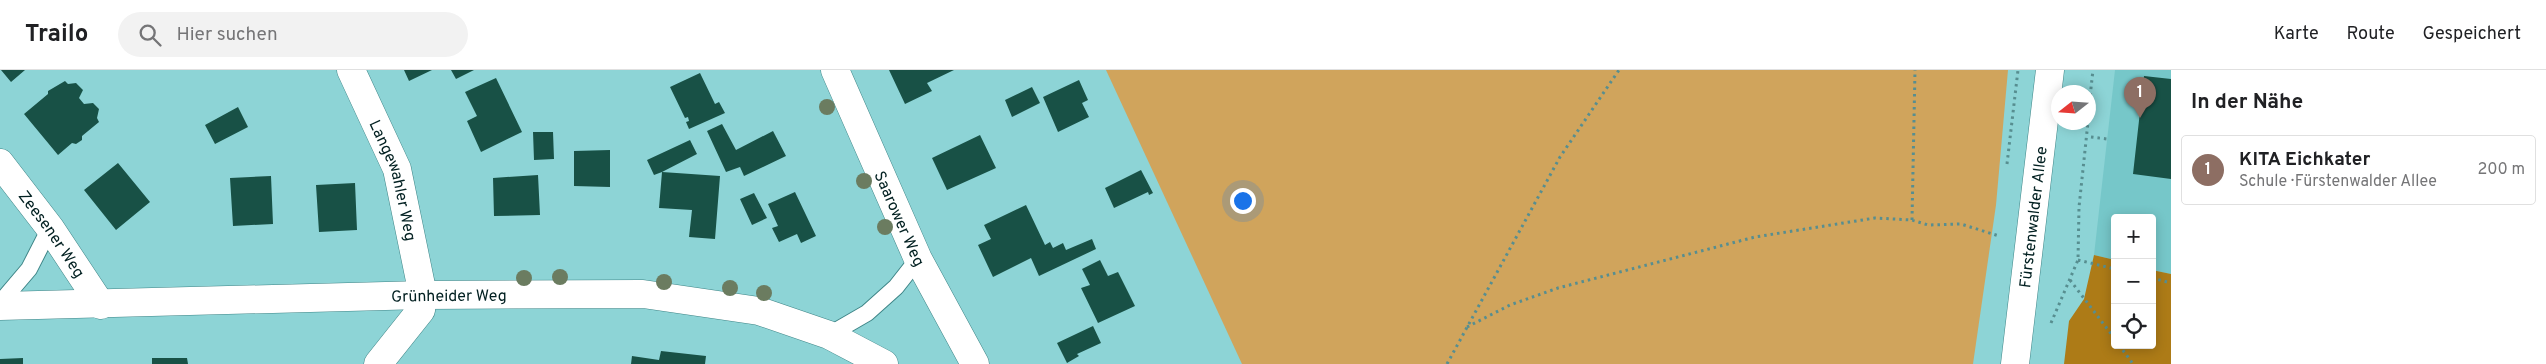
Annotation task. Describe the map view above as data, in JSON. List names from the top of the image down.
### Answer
{
  "streets": {
    "street": [
      "Langewahler Weg",
      "Fürstenwalder Allee",
      "Saarower Weg",
      "Zeesener Weg",
      "Grünheider Weg"
    ]
  },
  "crossings": [
    ["Langewahler Weg", "Grünheider Weg"],
    ["Zeesener Weg", "Grünheider Weg"]
  ],
  "north": "left",
  "page": {
    "header": "Trailo",
    "search": "Hier suchen",
    "nav": ["Karte", "Route", "Gespeichert"],
    "heading": "In der Nähe",
    "pins": "1",
    "list": [
      {
        "mark": "1",
        "name": "KITA Eichkater",
        "note": "Schule · Fürstenwalder Allee",
        "value": "200 m"
      }
    ],
    "map_buttons": ["+", "−"]
  }
}
